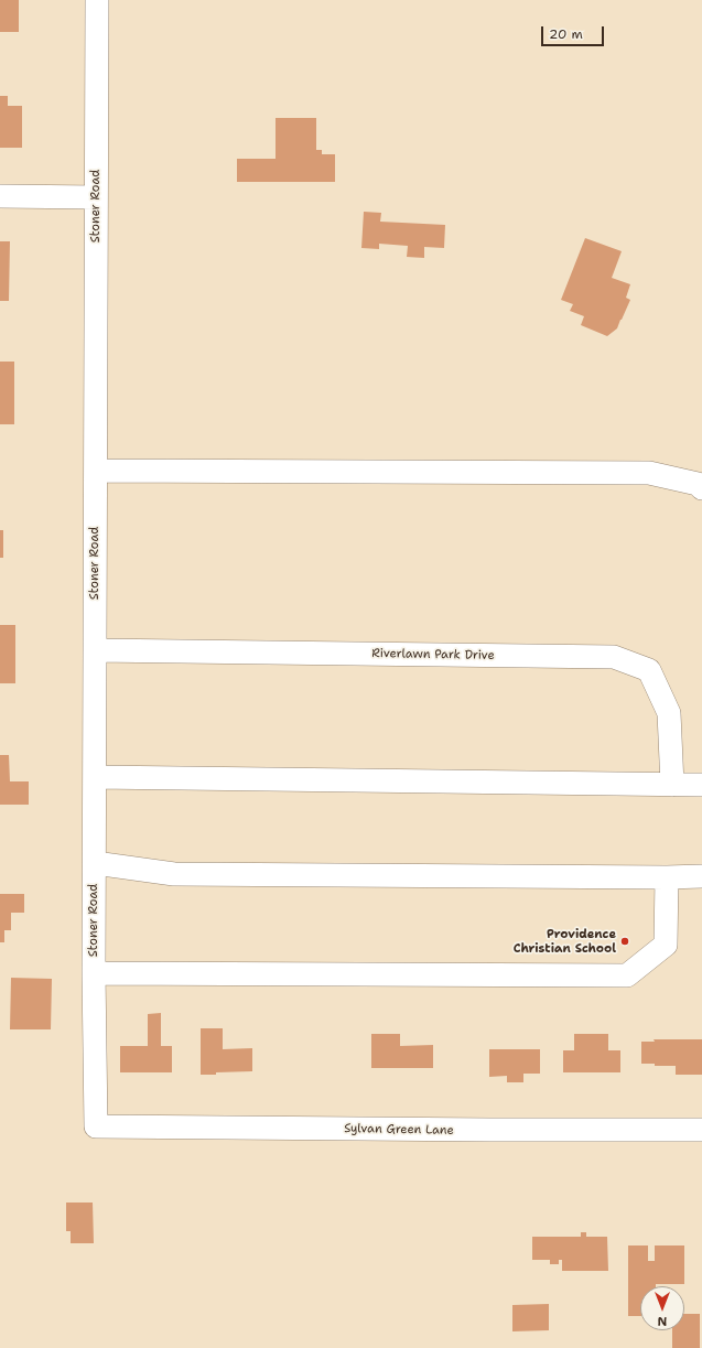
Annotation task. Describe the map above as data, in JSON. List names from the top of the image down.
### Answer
{
  "streets": {
    "street": ["Stoner Road", "Riverlawn Park Drive", "Sylvan Green Lane"]
  },
  "crossings": [
    ["Stoner Road", "Riverlawn Park Drive"],
    ["Stoner Road", "Sylvan Green Lane"]
  ],
  "places": ["Providence Christian School"],
  "scale_bar": "20 m",
  "north": "bottom"
}
